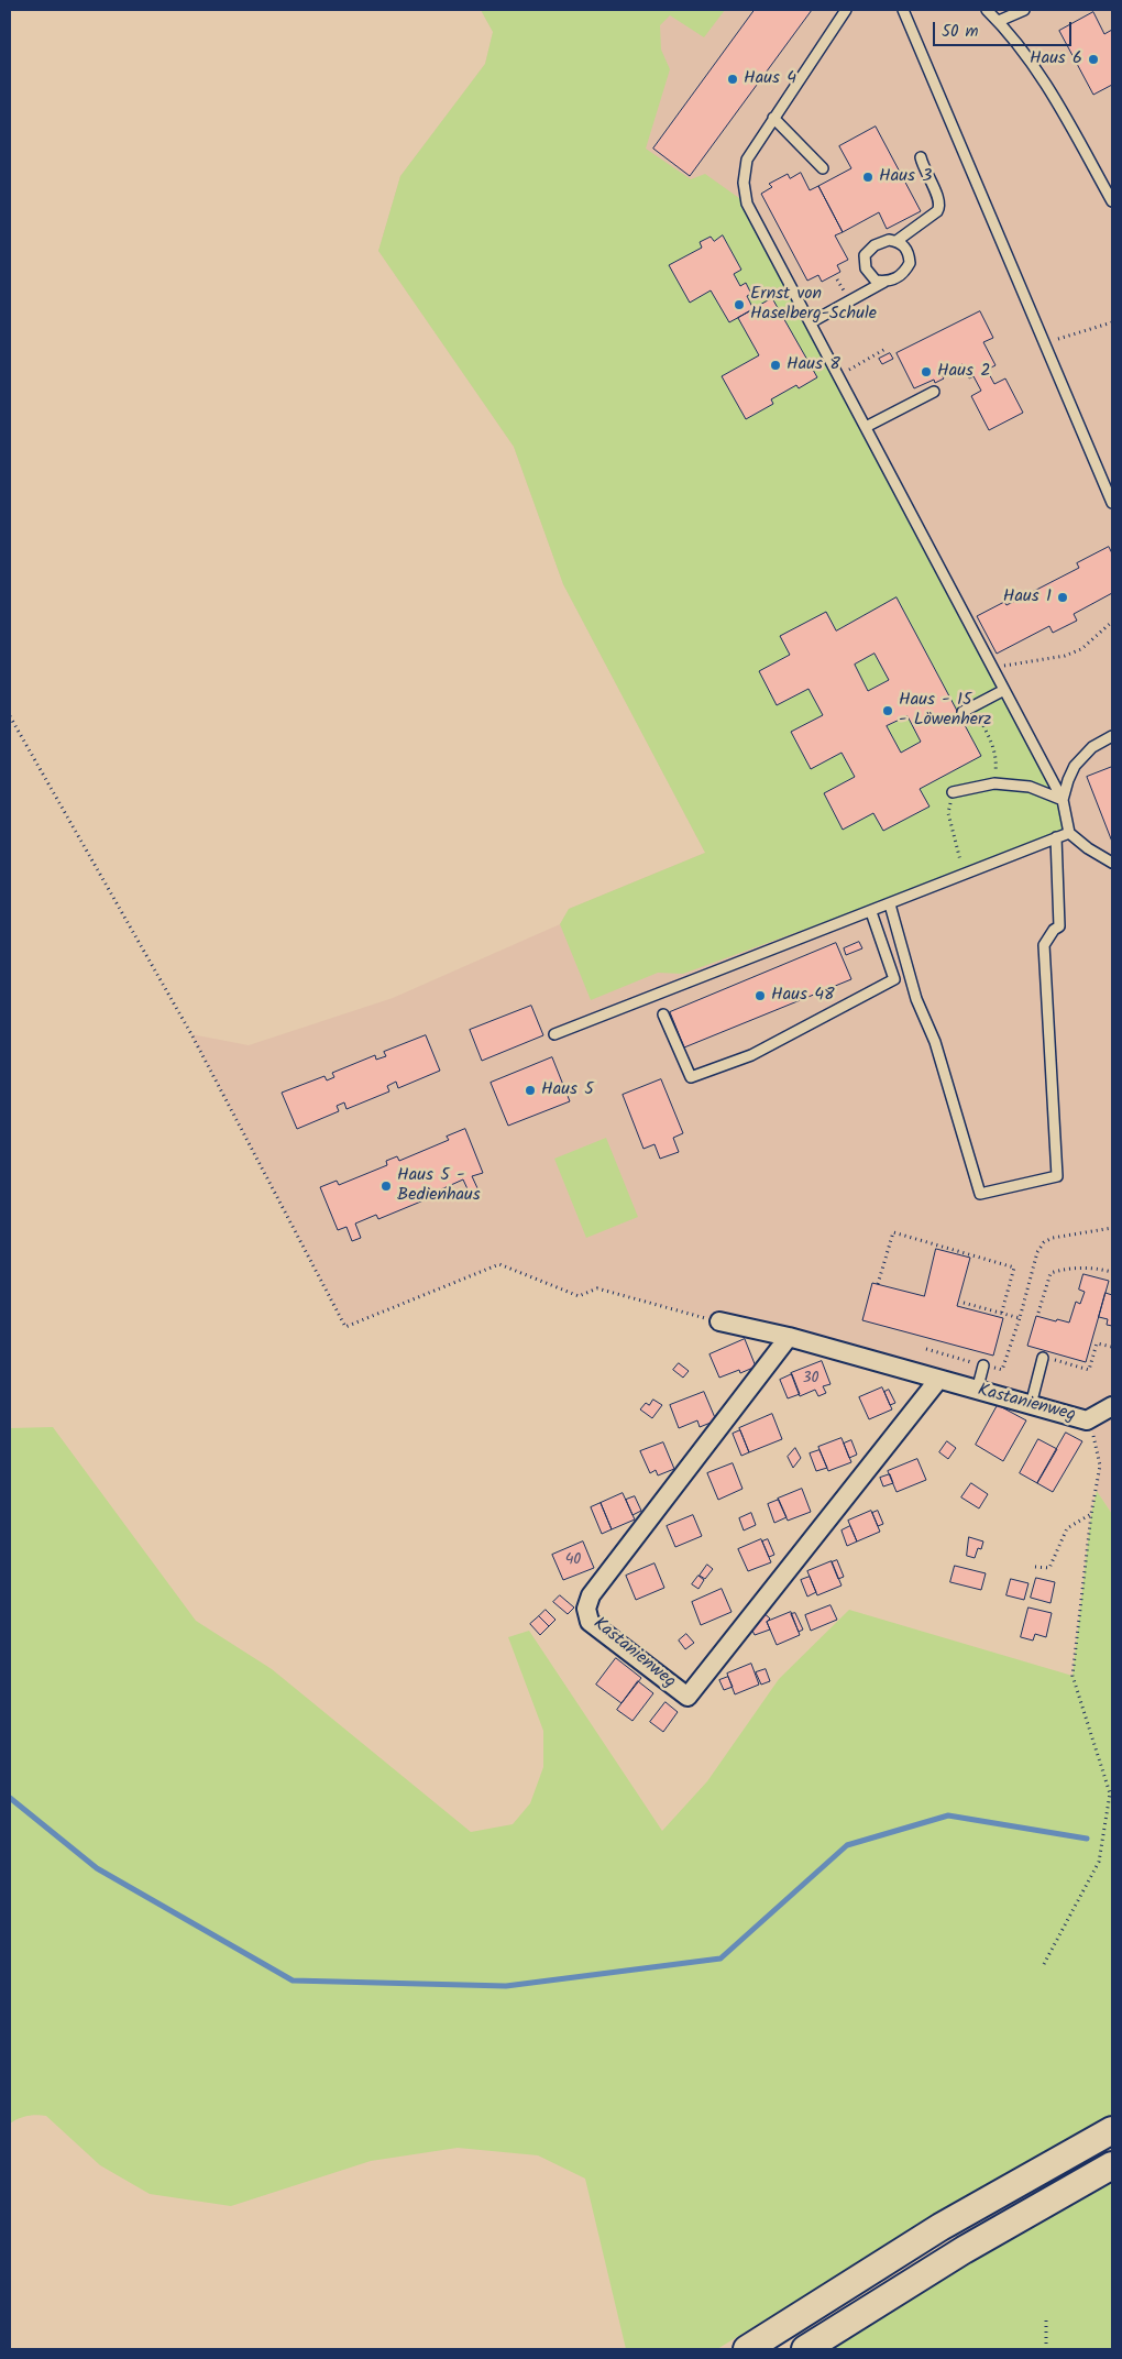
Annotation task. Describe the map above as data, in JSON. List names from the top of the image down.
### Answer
{
  "streets": {
    "street": ["Kastanienweg"]
  },
  "places": [
    "Haus 6",
    "Haus 4",
    "Haus 3",
    "Ernst von Haselberg-Schule",
    "Haus 8",
    "Haus 2",
    "Haus 1",
    "Haus - 15 - Löwenherz",
    "Haus 48",
    "Haus 5",
    "Haus 5 - Bedienhaus"
  ],
  "house_numbers": ["30", "40"],
  "scale_bar": "50 m"
}
